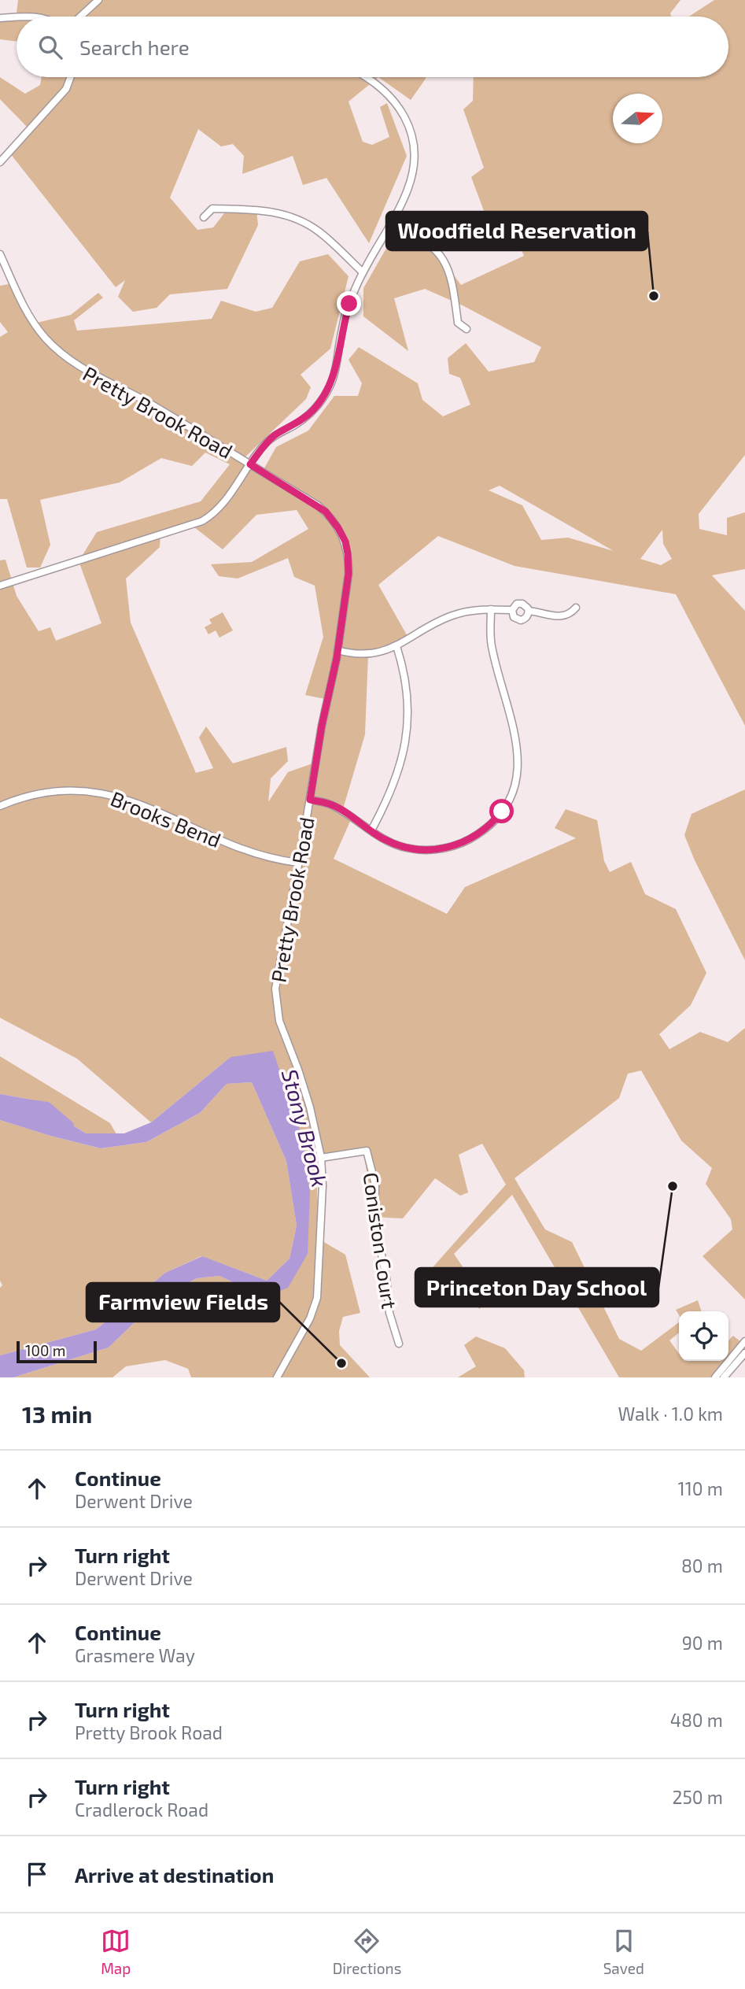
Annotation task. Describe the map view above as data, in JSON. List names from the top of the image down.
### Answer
{
  "streets": {
    "street": ["Pretty Brook Road", "Brooks Bend", "Coniston Court"]
  },
  "crossings": [
    ["Pretty Brook Road", "Brooks Bend"],
    ["Pretty Brook Road", "Coniston Court"]
  ],
  "water": ["Stony Brook"],
  "places": ["Woodfield Reservation", "Princeton Day School", "Farmview Fields"],
  "scale_bar": "100 m",
  "north": "right",
  "page": {
    "search": "Search here",
    "scale": "100 m",
    "heading": ["13 min", "Walk · 1.0 km"],
    "list": [
      ["Continue", "Derwent Drive", "110 m"],
      ["Turn right", "Derwent Drive", "80 m"],
      ["Continue", "Grasmere Way", "90 m"],
      ["Turn right", "Pretty Brook Road", "480 m"],
      ["Turn right", "Cradlerock Road", "250 m"],
      "Arrive at destination"
    ],
    "nav": ["Map", "Directions", "Saved"]
  }
}
